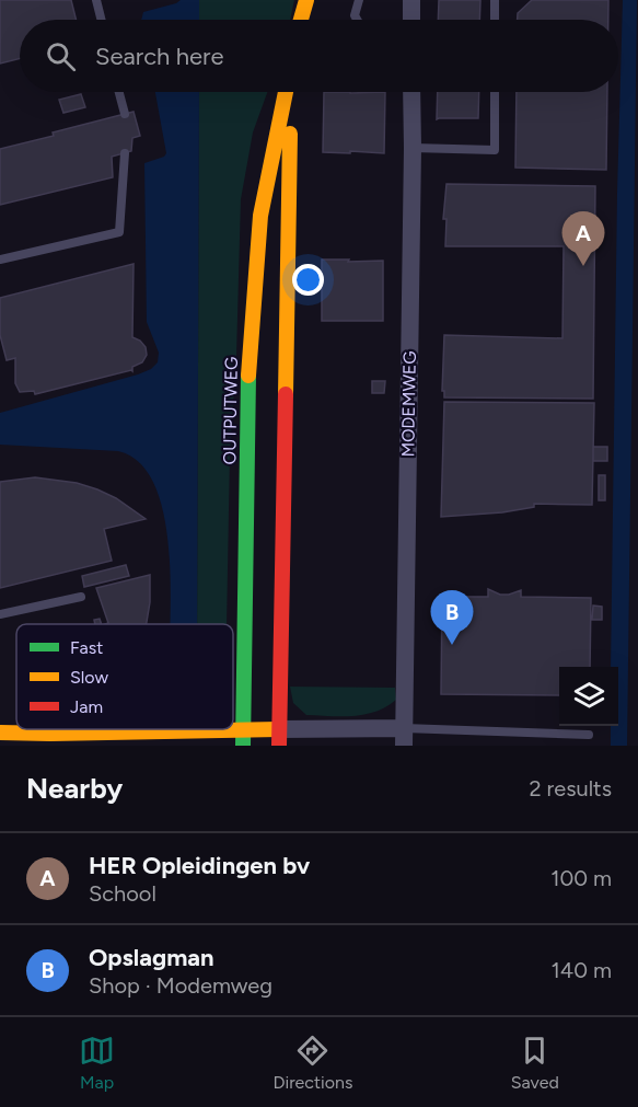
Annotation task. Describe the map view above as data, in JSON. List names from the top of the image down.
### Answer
{
  "streets": {
    "main road": ["OUTPUTWEG"],
    "street": ["MODEMWEG"]
  },
  "legend": ["Fast", "Slow", "Jam"],
  "page": {
    "search": "Search here",
    "pins": ["A", "B"],
    "heading": ["Nearby", "2 results"],
    "list": [
      {
        "mark": "A",
        "name": "HER Opleidingen bv",
        "note": "School",
        "value": "100 m"
      },
      {
        "mark": "B",
        "name": "Opslagman",
        "note": "Shop · Modemweg",
        "value": "140 m"
      }
    ],
    "nav": ["Map", "Directions", "Saved"]
  }
}
